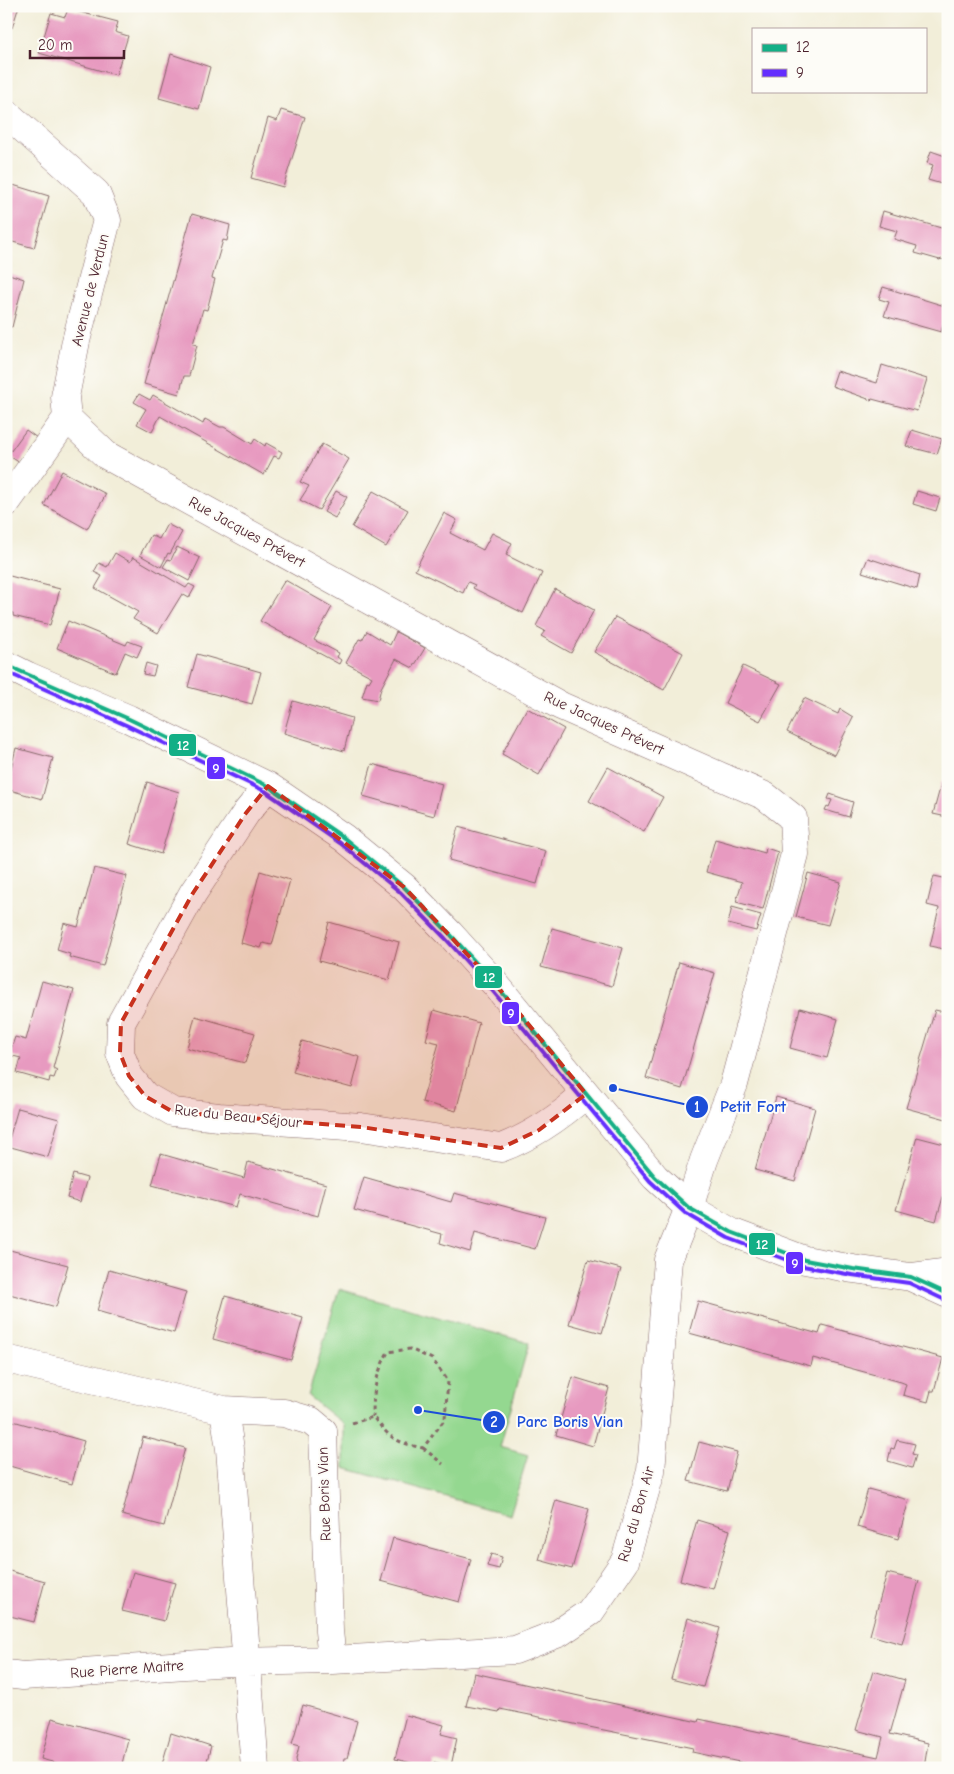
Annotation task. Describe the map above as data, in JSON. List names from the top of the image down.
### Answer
{
  "streets": {
    "street": [
      "Avenue de Verdun",
      "Rue Jacques Prévert",
      "Rue du Beau Séjour",
      "Rue Boris Vian",
      "Rue du Bon Air",
      "Rue Pierre Maitre"
    ]
  },
  "crossings": [
    ["Avenue de Verdun", "Rue Jacques Prévert"],
    ["Rue Jacques Prévert", "Rue du Bon Air"],
    ["Rue Boris Vian", "Rue du Bon Air"],
    ["Rue du Bon Air", "Rue Pierre Maitre"]
  ],
  "places": ["Petit Fort", "Parc Boris Vian"],
  "lines": ["transit line 12", "transit line 9"],
  "legend": ["12", "9"],
  "scale_bar": "20 m"
}
